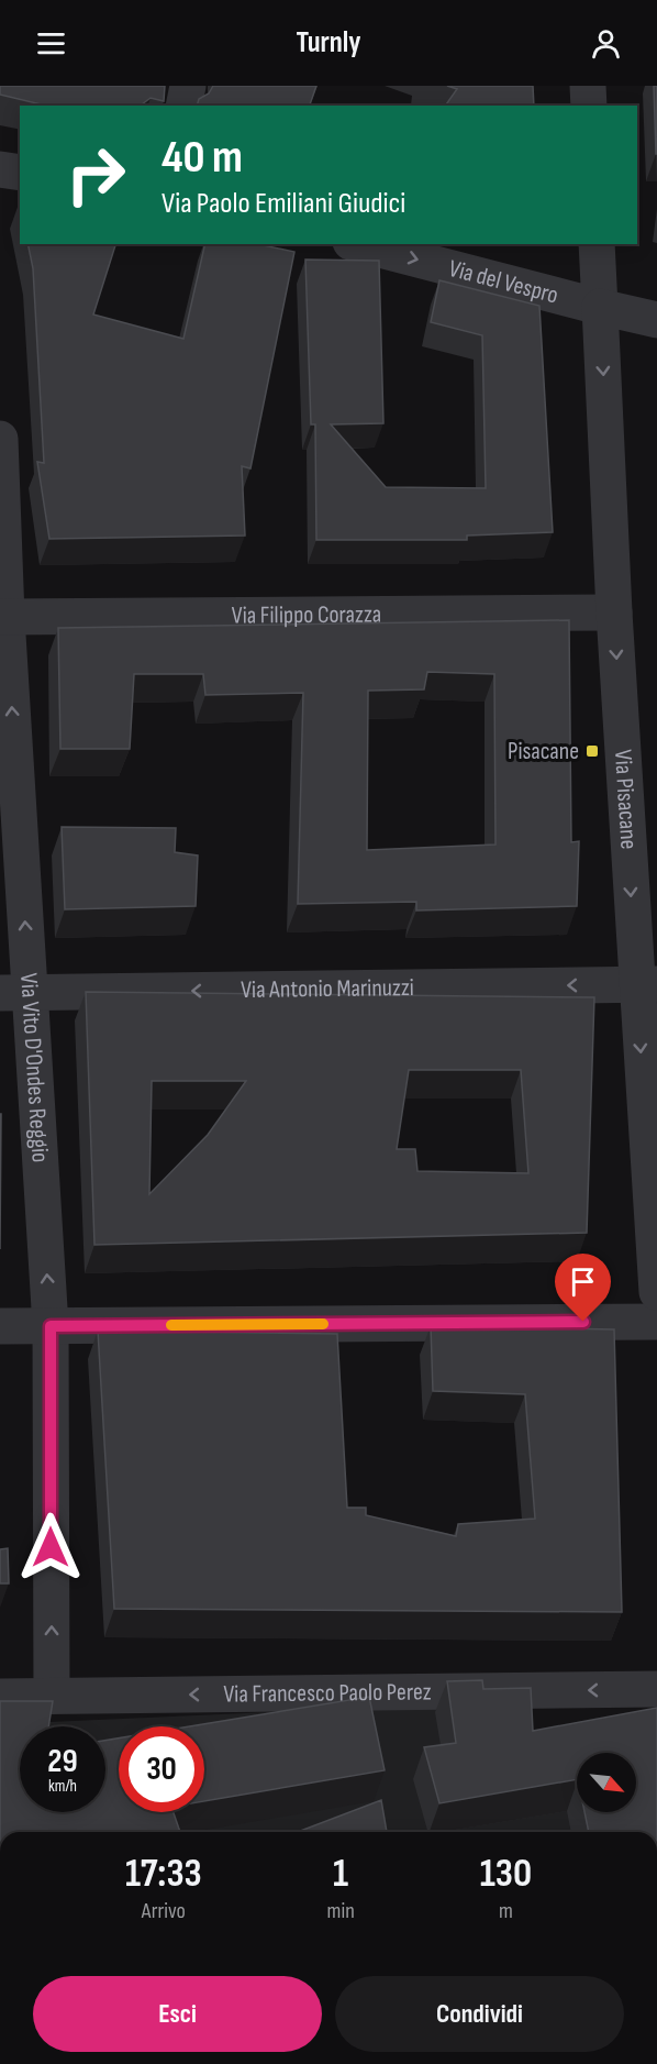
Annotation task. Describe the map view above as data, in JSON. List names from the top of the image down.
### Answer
{
  "streets": {
    "street": [
      "Via del Vespro",
      "Via Filippo Corazza",
      "Via Pisacane",
      "Via Antonio Marinuzzi",
      "Via Vito D'Ondes Reggio",
      "Via Francesco Paolo Perez"
    ]
  },
  "crossings": [
    ["Via del Vespro", "Via Pisacane"],
    ["Via Filippo Corazza", "Via Pisacane"],
    ["Via Filippo Corazza", "Via Vito D'Ondes Reggio"],
    ["Via Pisacane", "Via Antonio Marinuzzi"],
    ["Via Antonio Marinuzzi", "Via Vito D'Ondes Reggio"],
    ["Via Vito D'Ondes Reggio", "Via Francesco Paolo Perez"]
  ],
  "one_way": [
    "Via del Vespro",
    "Via Pisacane",
    "Via Antonio Marinuzzi",
    "Via Vito D'Ondes Reggio",
    "Via Francesco Paolo Perez"
  ],
  "places": {
    "transit": ["Pisacane"]
  },
  "north": "bottom right",
  "page": {
    "header": "Turnly",
    "turn": ["40 m", "Via Paolo Emiliani Giudici"],
    "speed": "29 km/h",
    "limit": "30",
    "eta": [
      "17:33",
      "Arrivo",
      "1",
      "min",
      "130",
      "m"
    ],
    "buttons": ["Esci", "Condividi"]
  }
}
